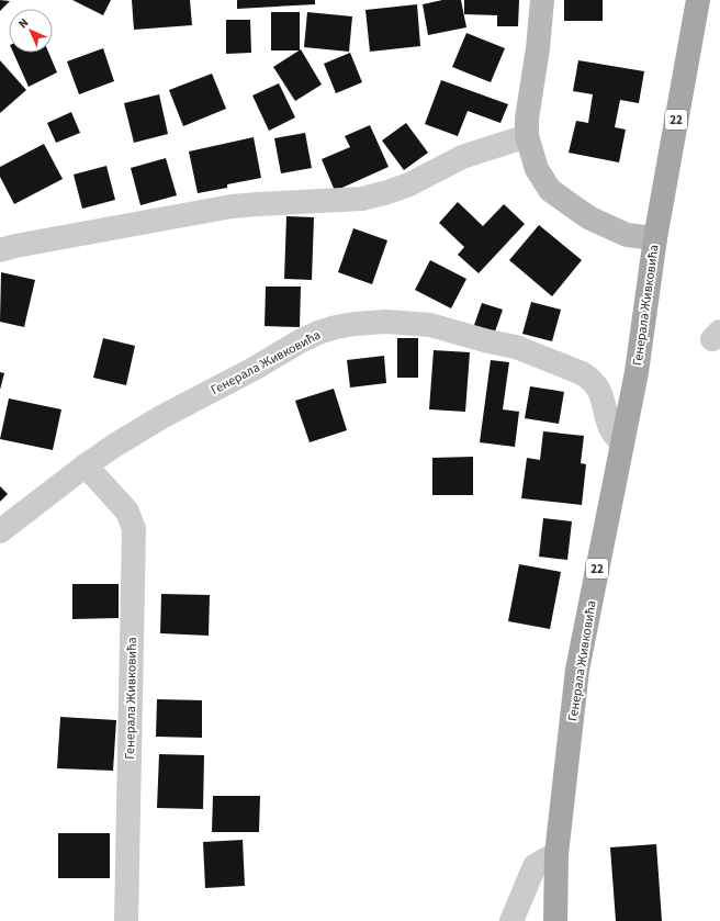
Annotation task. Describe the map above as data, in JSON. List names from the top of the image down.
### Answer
{
  "streets": {
    "main road": ["22", "Генерала Живковића"]
  },
  "crossings": [
    ["22", "Генерала Живковића"]
  ],
  "north": "top left"
}
